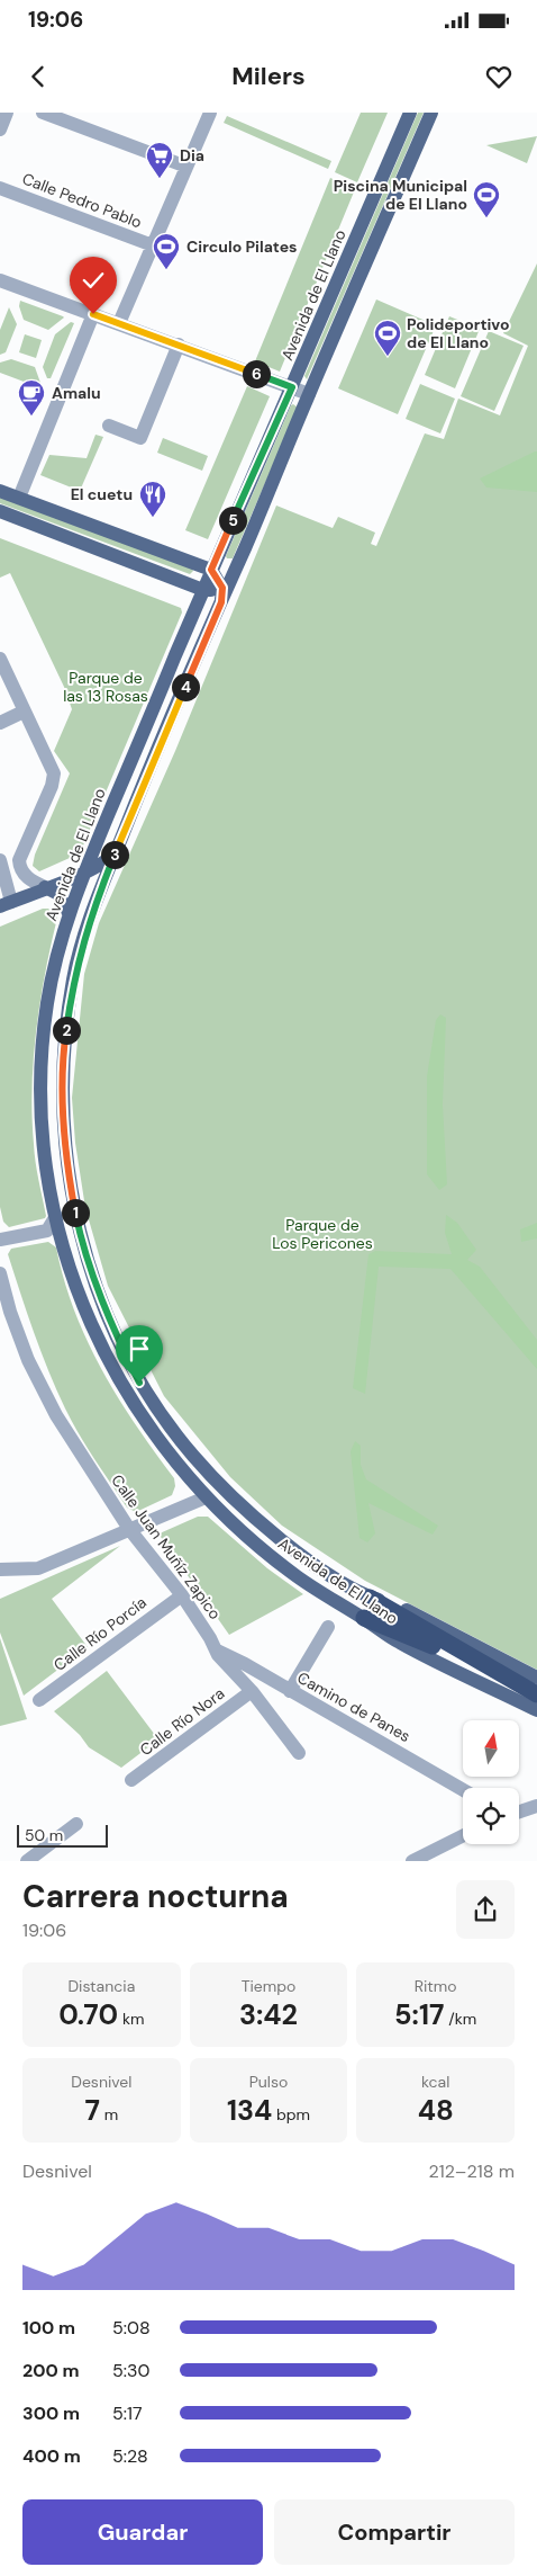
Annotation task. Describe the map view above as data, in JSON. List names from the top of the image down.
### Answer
{
  "streets": {
    "main road": ["Avenida de El Llano"],
    "street": [
      "Calle Pedro Pablo",
      "Calle Juan Muñíz Zapico",
      "Calle Río Porcía",
      "Camino de Panes",
      "Calle Río Nora"
    ]
  },
  "crossings": [
    ["Calle Juan Muñíz Zapico", "Calle Río Porcía"],
    ["Calle Juan Muñíz Zapico", "Camino de Panes"],
    ["Calle Juan Muñíz Zapico", "Calle Río Nora"]
  ],
  "parks": ["Parque de las 13 Rosas", "Parque de Los Pericones"],
  "places": {
    "supermarket": ["Dia"],
    "sports": ["Piscina Municipal de El Llano", "Circulo Pilates", "Polideportivo de El Llano"],
    "cafe": ["Amalu"],
    "restaurant": ["El cuetu"]
  },
  "scale_bar": "50 m",
  "north": "top",
  "page": {
    "status": "19:06",
    "header": "Milers",
    "pins": [
      "6",
      "5",
      "4",
      "3",
      "2",
      "1"
    ],
    "scale": "50 m",
    "heading": ["Carrera nocturna", "19:06"],
    "stats": [
      ["Distancia", "0.70 km"],
      ["Tiempo", "3:42"],
      ["Ritmo", "5:17 /km"],
      ["Desnivel", "7 m"],
      ["Pulso", "134 bpm"],
      ["kcal", "48"]
    ],
    "chart": ["Desnivel", "212–218 m"],
    "list": [
      {
        "name": "100 m",
        "note": "5:08"
      },
      {
        "name": "200 m",
        "note": "5:30"
      },
      {
        "name": "300 m",
        "note": "5:17"
      },
      {
        "name": "400 m",
        "note": "5:28"
      }
    ],
    "buttons": ["Guardar", "Compartir"]
  }
}
